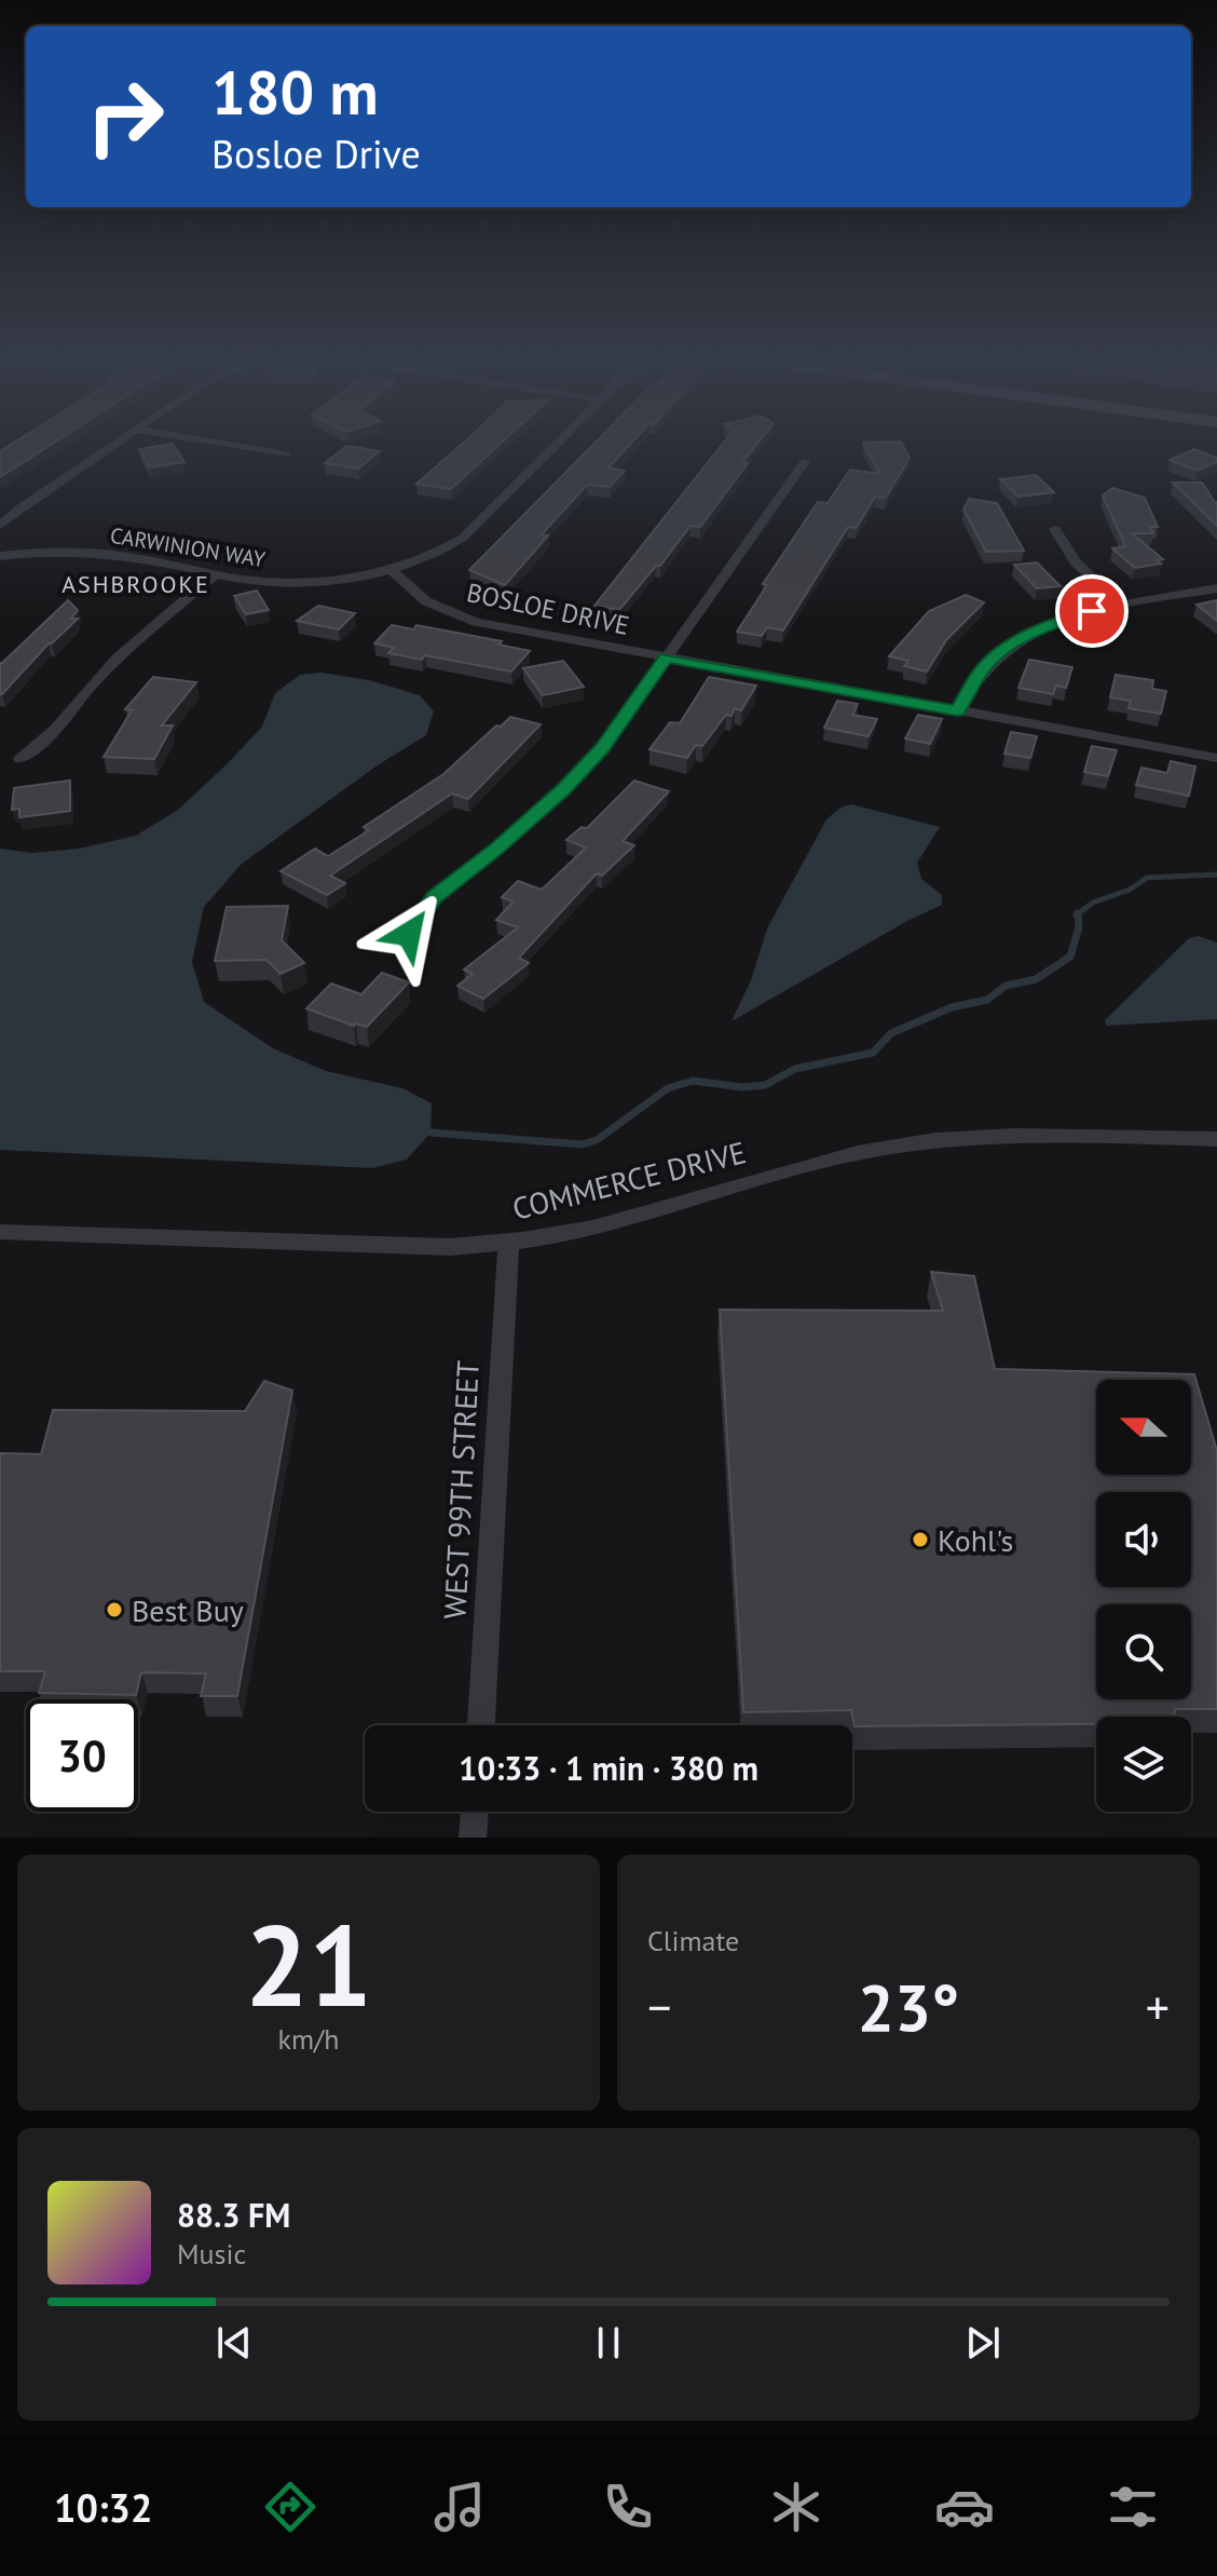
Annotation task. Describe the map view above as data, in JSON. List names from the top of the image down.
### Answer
{
  "streets": {
    "street": [
      "CARWINION WAY",
      "BOSLOE DRIVE",
      "COMMERCE DRIVE",
      "WEST 99TH STREET"
    ]
  },
  "crossings": [
    ["CARWINION WAY", "BOSLOE DRIVE"],
    ["COMMERCE DRIVE", "WEST 99TH STREET"]
  ],
  "districts": ["ASHBROOKE"],
  "places": ["Kohl's", "Best Buy"],
  "north": "left",
  "page": {
    "turn": ["180 m", "Bosloe Drive"],
    "limit": "30",
    "trip": "10:33 · 1 min · 380 m",
    "tile": [
      ["21", "km/h"],
      "Climate"
    ],
    "heat": ["−", "23°", "+"],
    "song": ["88.3 FM", "Music"],
    "tabs": "10:32"
  }
}
